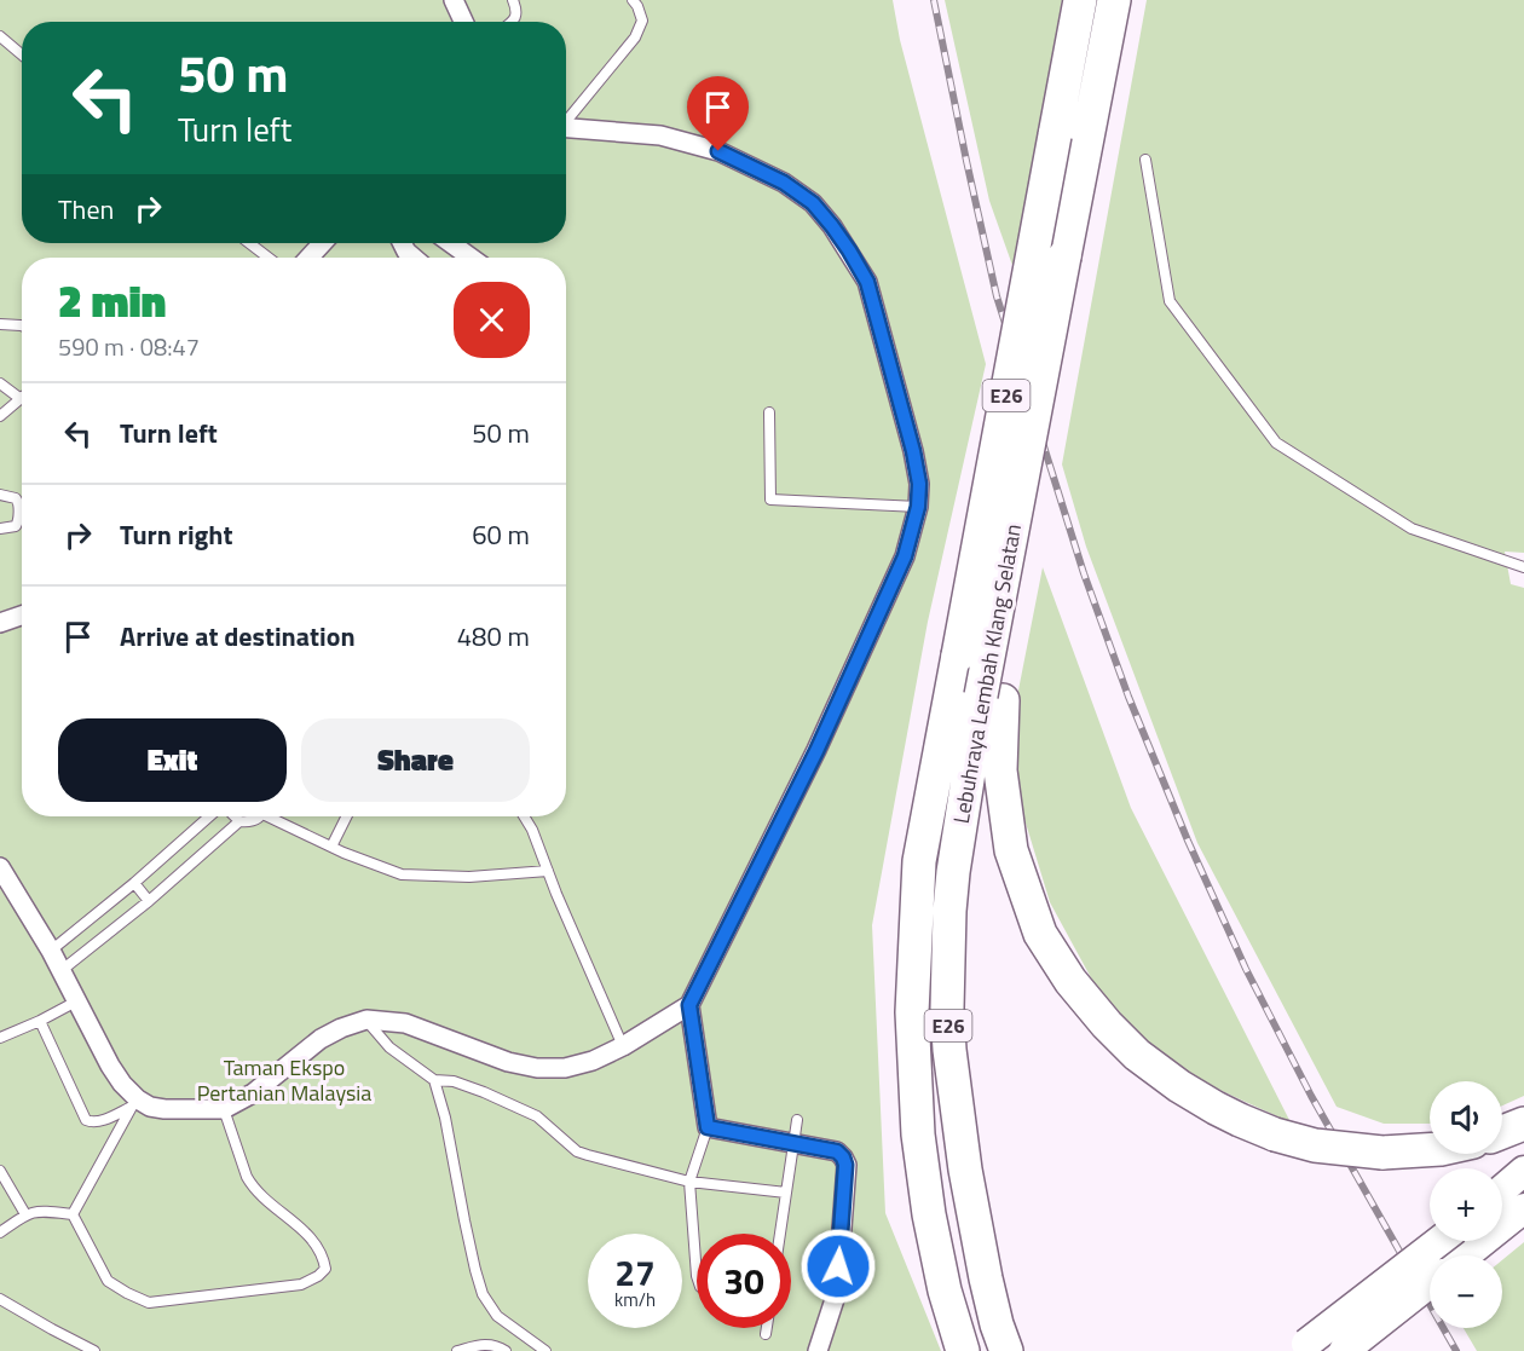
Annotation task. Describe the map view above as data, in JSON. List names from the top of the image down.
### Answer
{
  "streets": {
    "highway": ["E26", "Lebuhraya Lembah Klang Selatan"]
  },
  "parks": ["Taman Ekspo Pertanian Malaysia"],
  "page": {
    "turn": ["50 m", "Turn left"],
    "then": "Then",
    "heading": ["2 min", "590 m · 08:47"],
    "list": [
      {
        "name": "Turn left",
        "value": "50 m"
      },
      {
        "name": "Turn right",
        "value": "60 m"
      },
      {
        "name": "Arrive at destination",
        "value": "480 m"
      }
    ],
    "buttons": ["Exit", "Share"],
    "map_buttons": ["+", "−"],
    "speed": "27 km/h",
    "limit": "30"
  }
}
